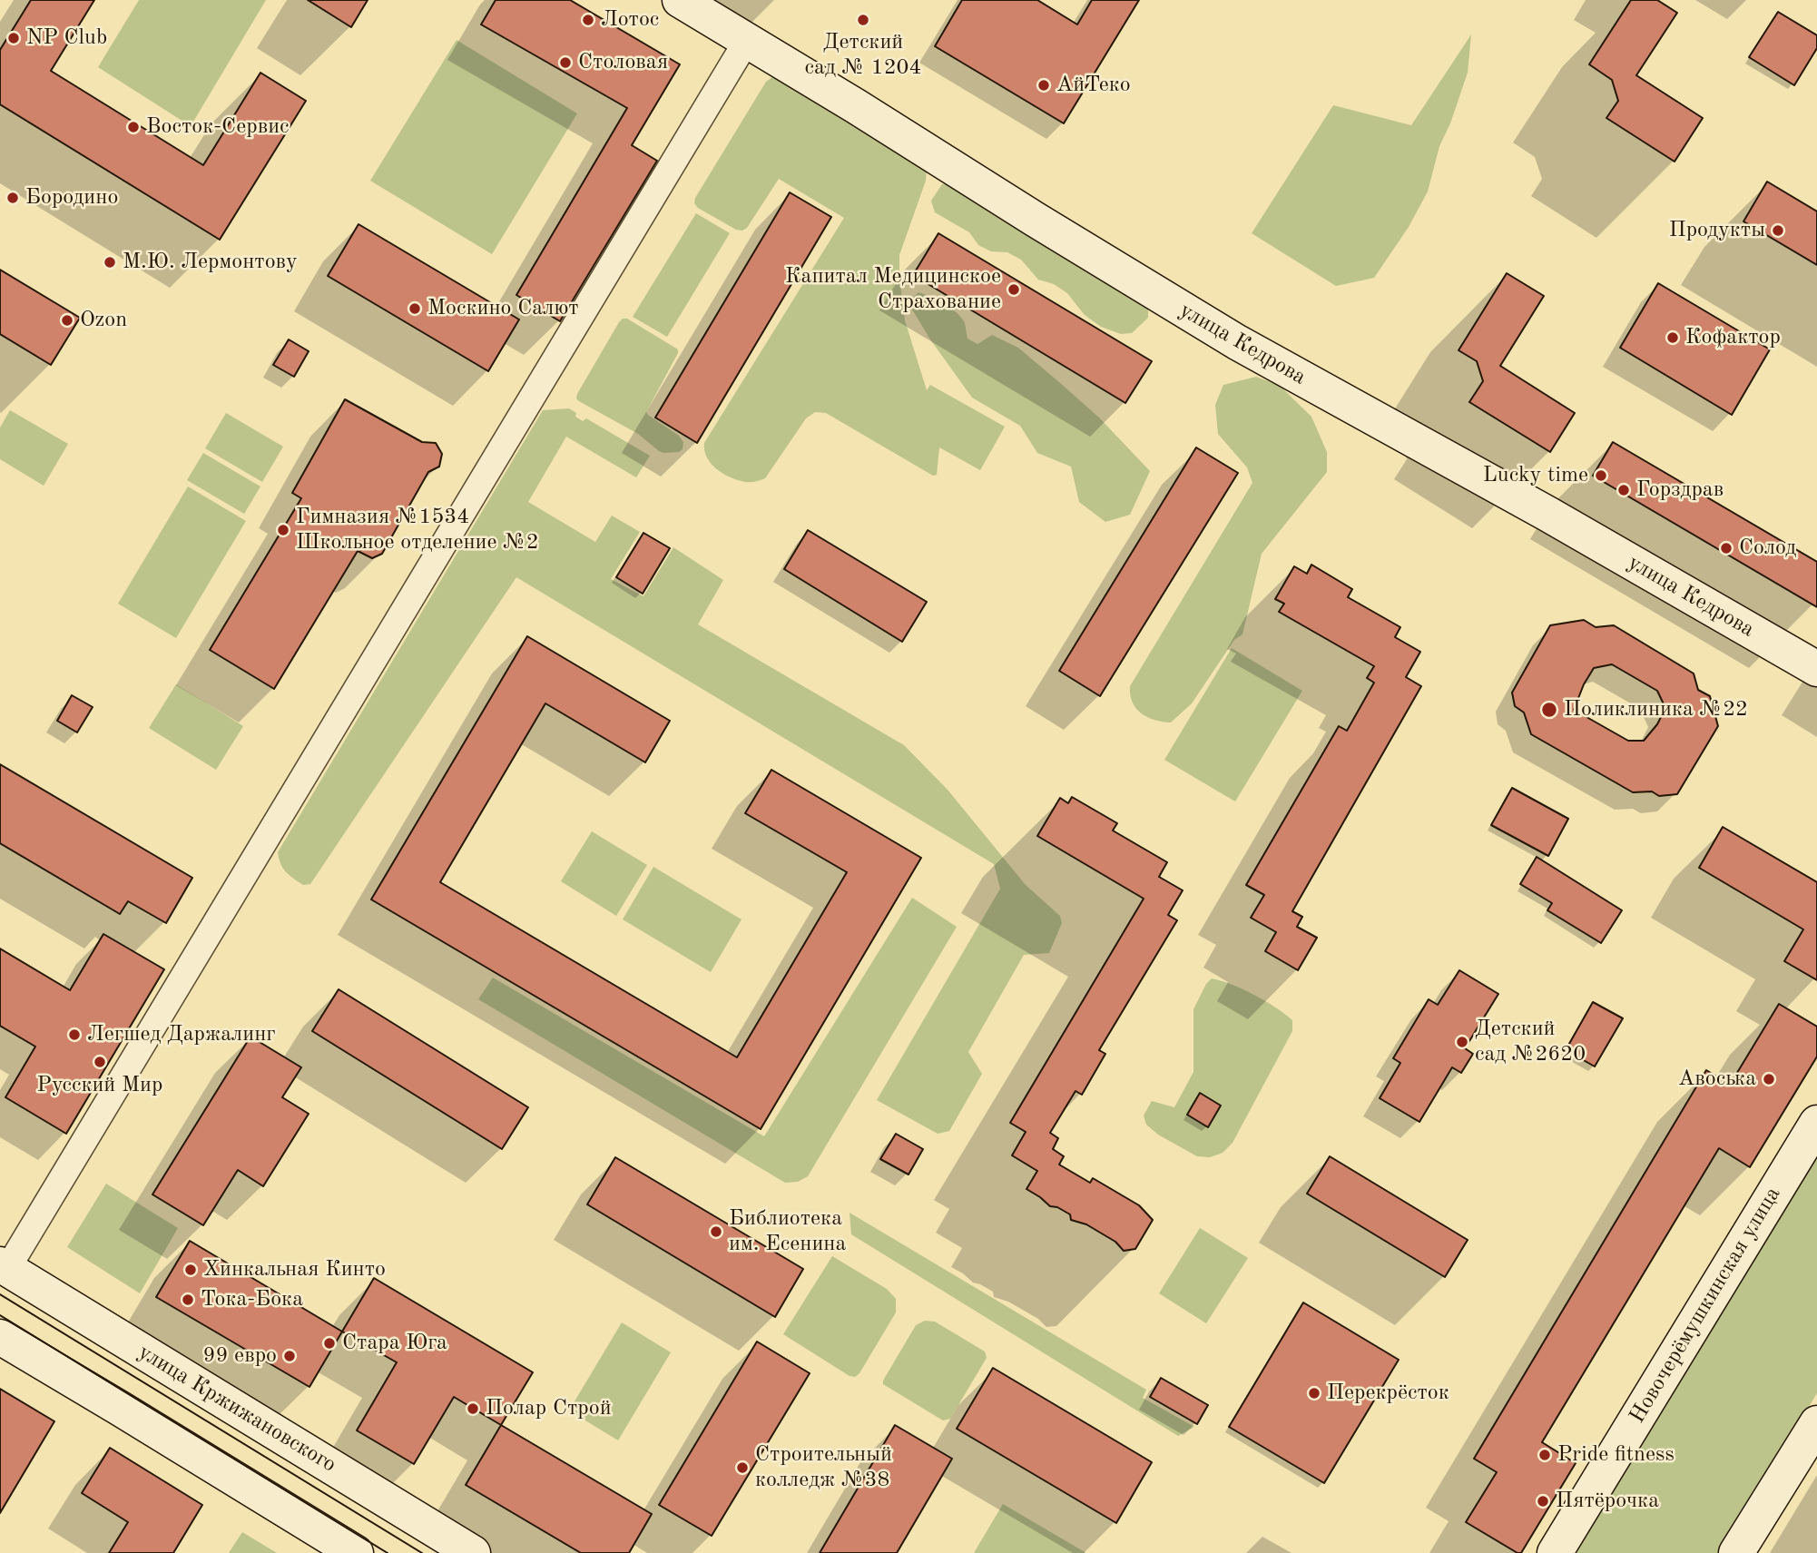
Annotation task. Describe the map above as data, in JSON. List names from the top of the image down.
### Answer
{
  "streets": {
    "street": ["улица Кедрова", "Новочерёмушкинская улица", "улица Кржижановского"]
  },
  "places": [
    "Лотос",
    "Детский сад № 1204",
    "NP Club",
    "Столовая",
    "АйТеко",
    "Восток-Сервис",
    "Бородино",
    "Продукты",
    "М.Ю. Лермонтову",
    "Капитал Медицинское Страхование",
    "Москино Салют",
    "Ozon",
    "Кофактор",
    "Lucky time",
    "Горздрав",
    "Гимназия №1534 Школьное отделение №2",
    "Солод",
    "Поликлиника №22",
    "Легшед Даржалинг",
    "Детский сад №2620",
    "Русский Мир",
    "Авоська",
    "Библиотека им. Есенина",
    "Хинкальная Кинто",
    "Тока-Бока",
    "Стара Юга",
    "99 евро",
    "Перекрёсток",
    "Полар Строй",
    "Pride fitness",
    "Строительный колледж №38",
    "Пятёрочка"
  ]
}
